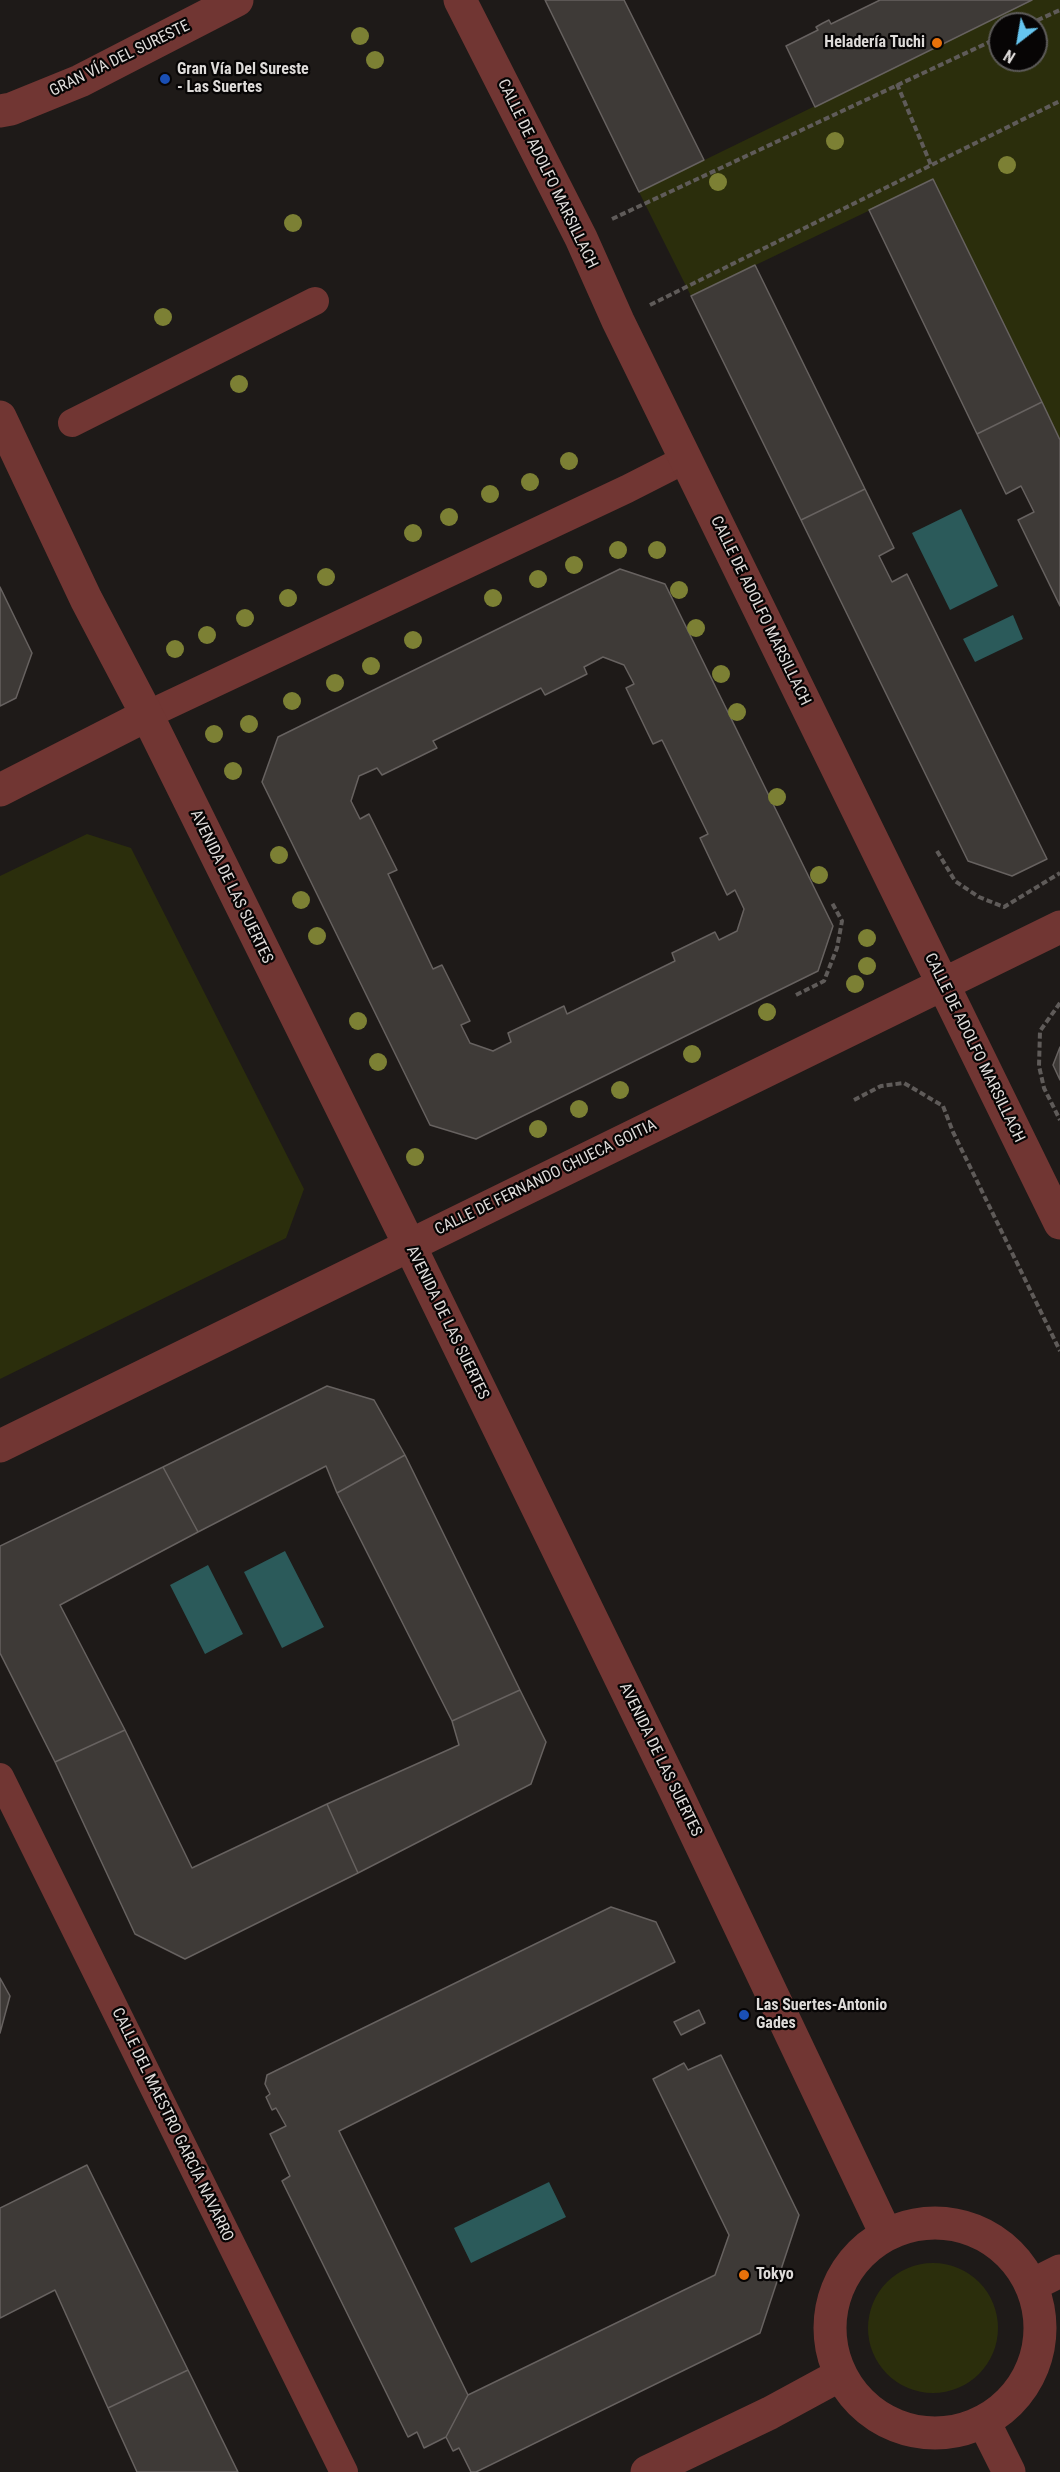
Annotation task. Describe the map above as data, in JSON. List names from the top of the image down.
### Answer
{
  "streets": {
    "street": [
      "GRAN VÍA DEL SURESTE",
      "CALLE DE ADOLFO MARSILLACH",
      "AVENIDA DE LAS SUERTES",
      "CALLE DE FERNANDO CHUECA GOITIA",
      "CALLE DEL MAESTRO GARCÍA NAVARRO"
    ]
  },
  "crossings": [
    ["CALLE DE ADOLFO MARSILLACH", "CALLE DE FERNANDO CHUECA GOITIA"],
    ["AVENIDA DE LAS SUERTES", "CALLE DE FERNANDO CHUECA GOITIA"]
  ],
  "places": [
    "Heladería Tuchi",
    "Gran Vía Del Sureste - Las Suertes",
    "Las Suertes-Antonio Gades",
    "Tokyo"
  ],
  "north": "bottom left"
}
